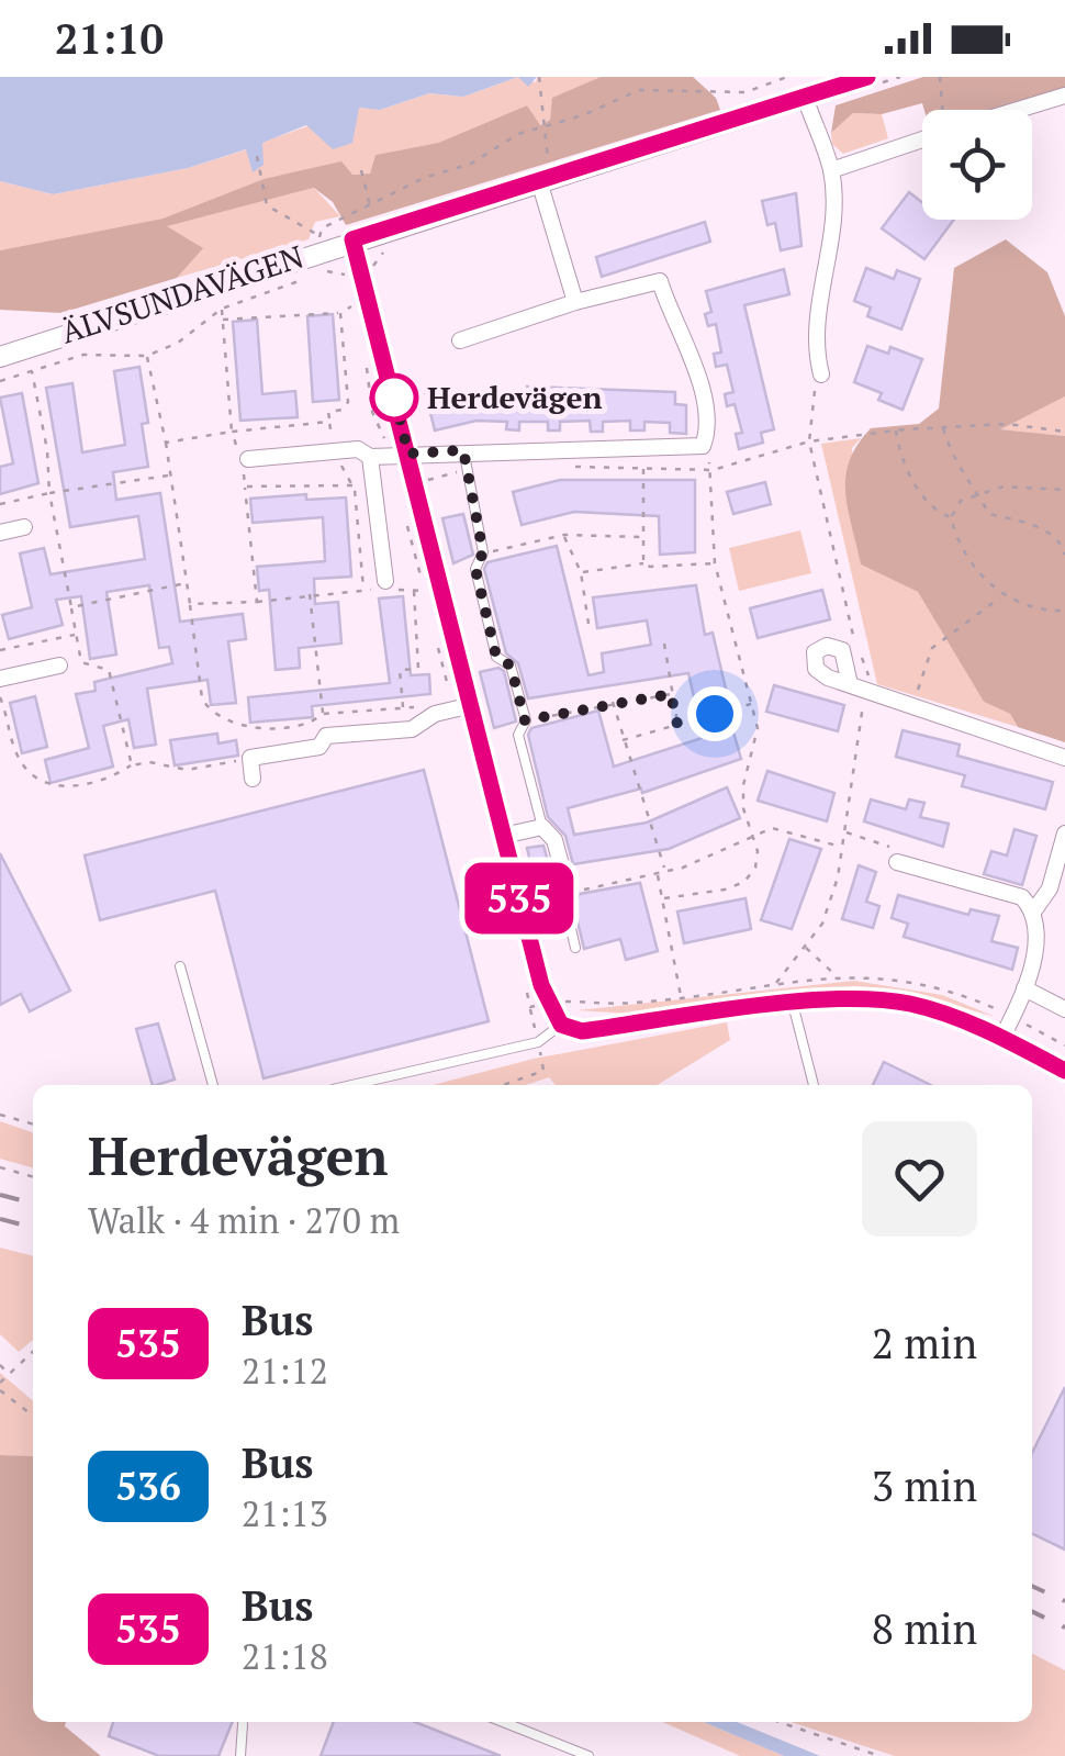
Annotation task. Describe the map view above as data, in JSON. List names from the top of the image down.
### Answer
{
  "streets": {
    "street": ["ÄLVSUNDAVÄGEN"]
  },
  "places": ["Herdevägen"],
  "lines": ["bus line 535"],
  "page": {
    "status": "21:10",
    "on_map": "535",
    "heading": ["Herdevägen", "Walk · 4 min · 270 m"],
    "list": [
      {
        "mark": "535",
        "name": "Bus",
        "note": "21:12",
        "value": "2 min"
      },
      {
        "mark": "536",
        "name": "Bus",
        "note": "21:13",
        "value": "3 min"
      },
      {
        "mark": "535",
        "name": "Bus",
        "note": "21:18",
        "value": "8 min"
      }
    ]
  }
}
